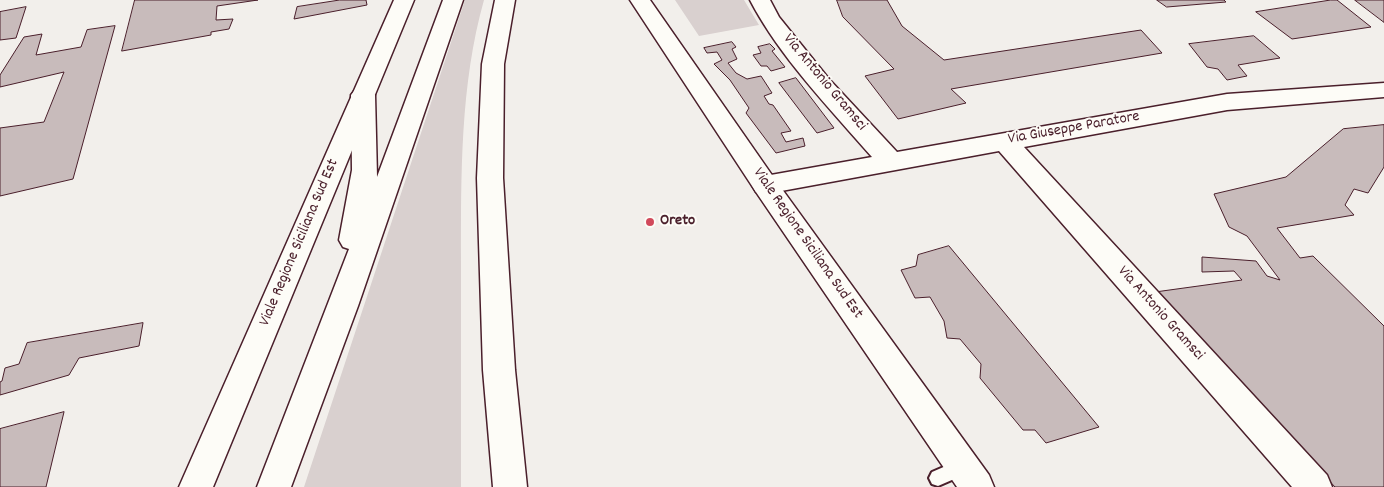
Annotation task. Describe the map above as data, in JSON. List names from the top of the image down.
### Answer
{
  "streets": {
    "street": ["Via Antonio Gramsci", "Via Giuseppe Paratore", "Viale Regione Siciliana Sud Est"]
  },
  "crossings": [
    ["Via Antonio Gramsci", "Via Giuseppe Paratore"],
    ["Via Giuseppe Paratore", "Viale Regione Siciliana Sud Est"]
  ],
  "places": ["Oreto"]
}
